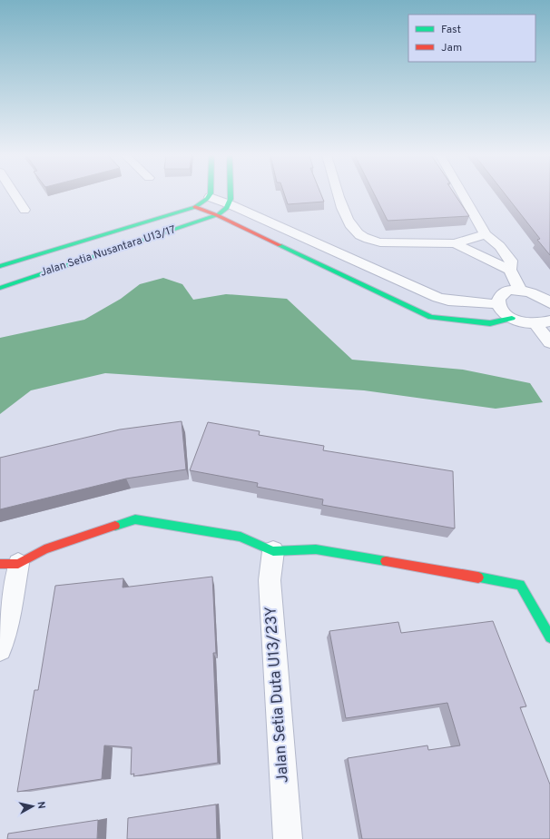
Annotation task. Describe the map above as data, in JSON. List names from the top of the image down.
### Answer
{
  "streets": {
    "main road": ["Jalan Setia Nusantara U13/17"],
    "street": ["Jalan Setia Duta U13/23Y"]
  },
  "legend": ["Fast", "Jam"],
  "north": "right"
}
